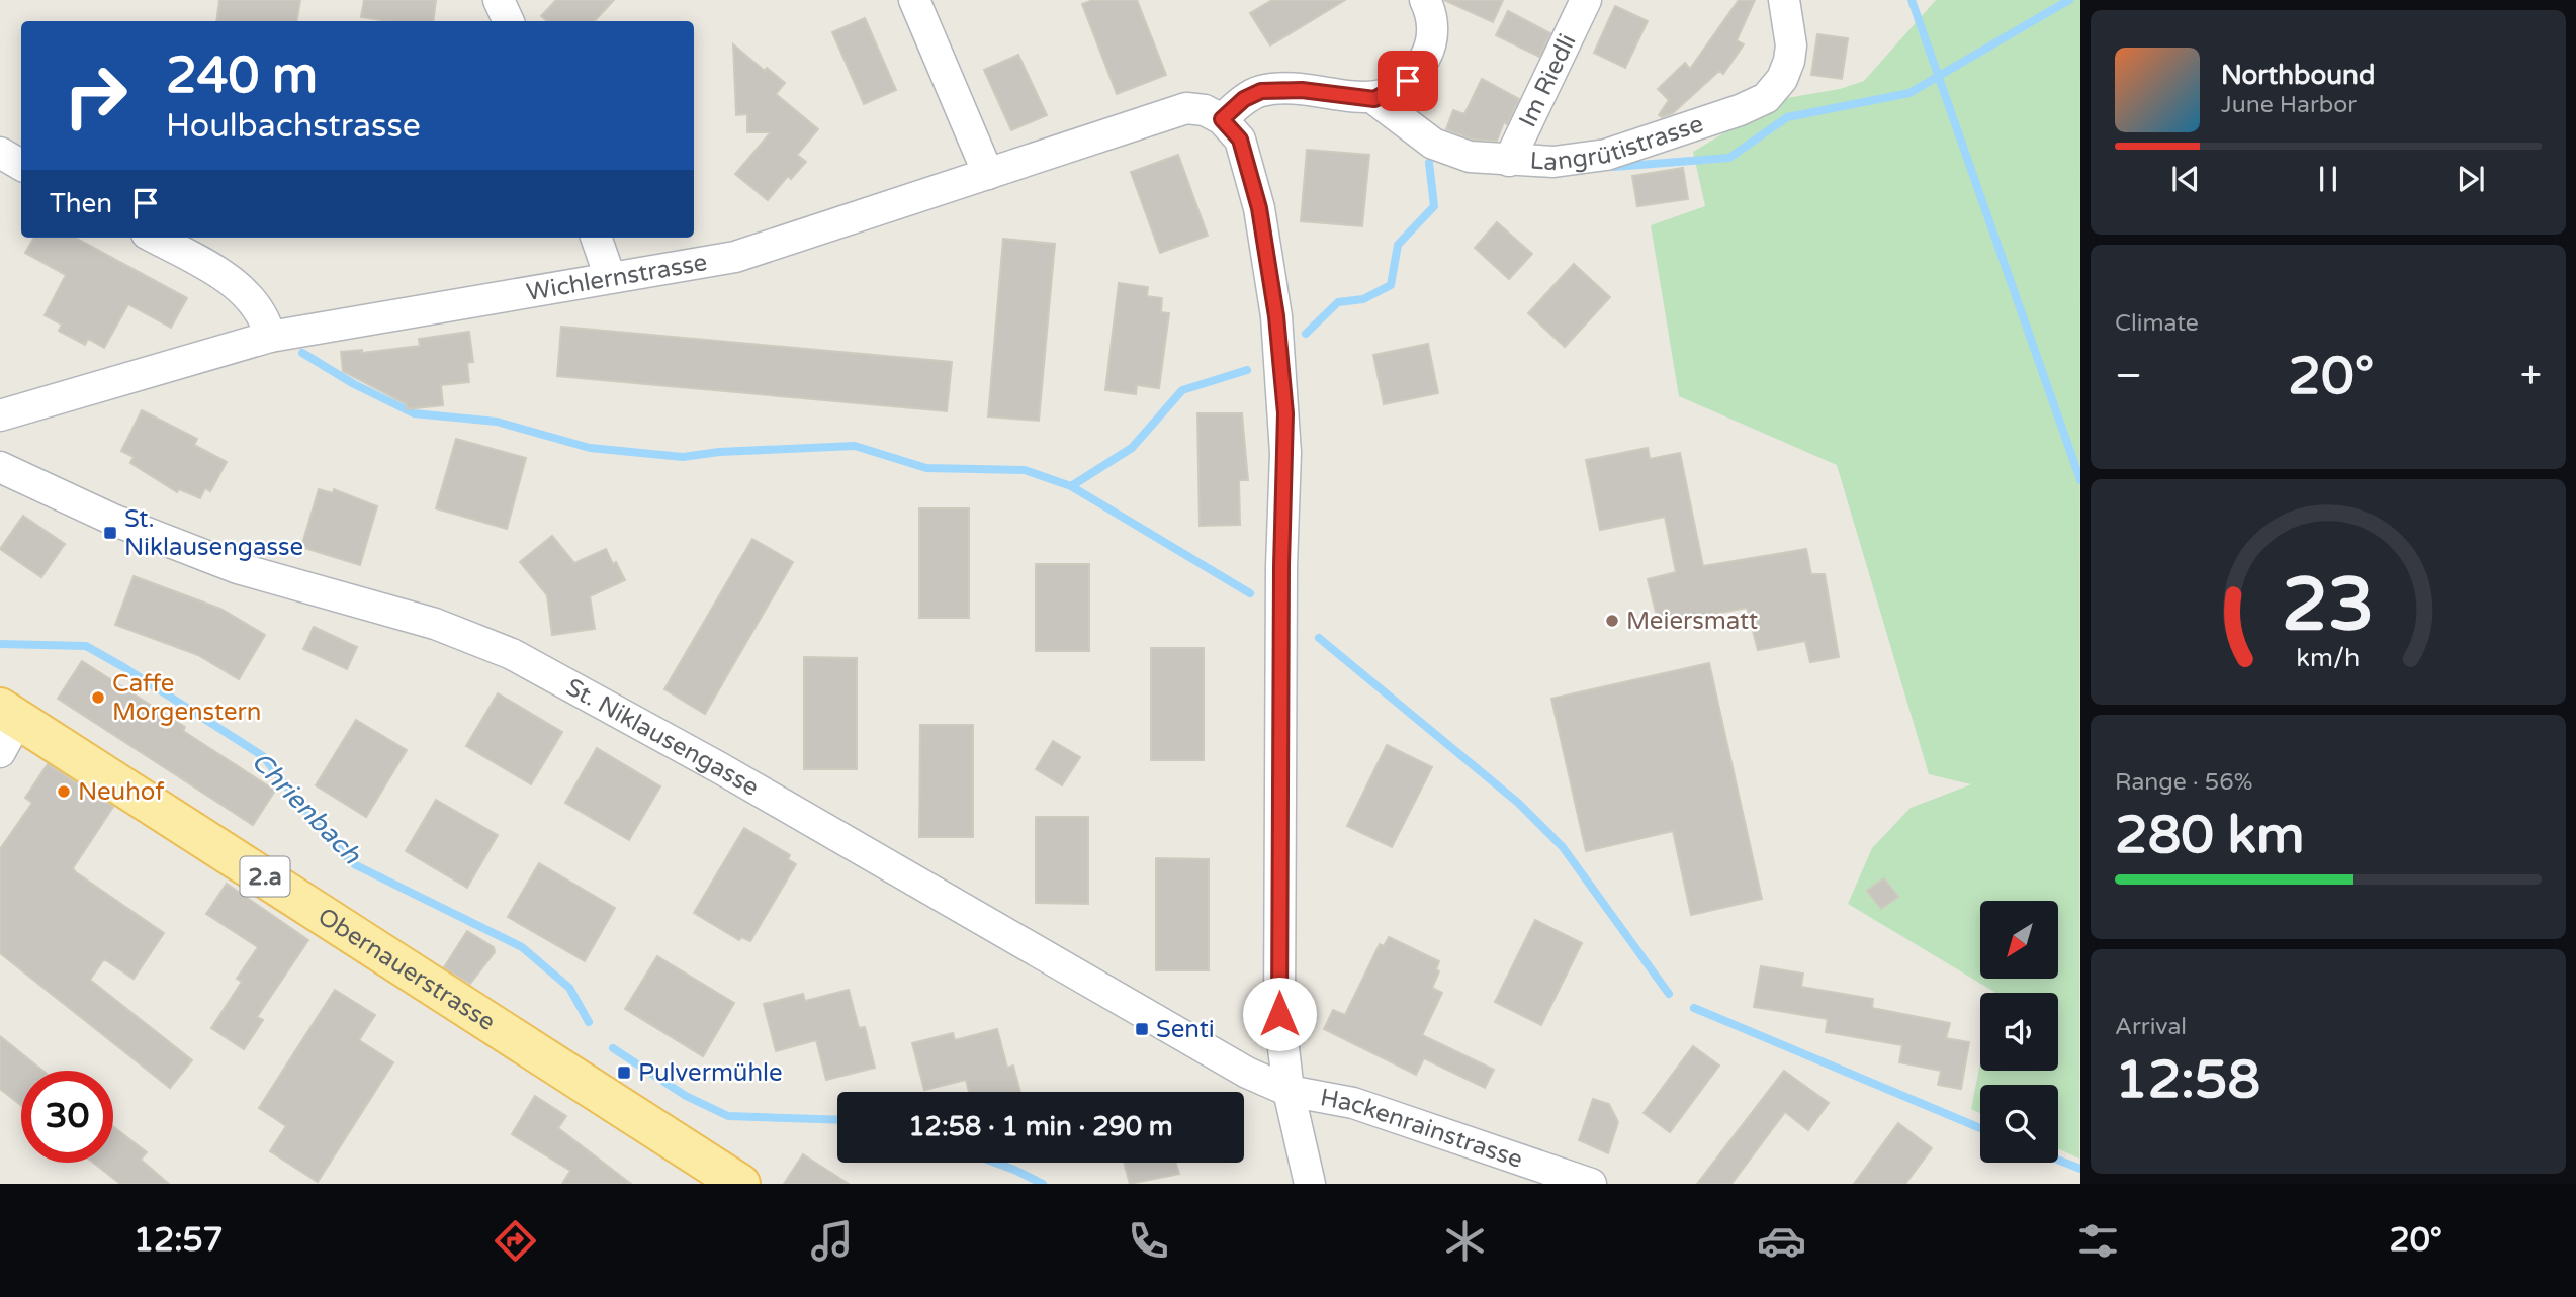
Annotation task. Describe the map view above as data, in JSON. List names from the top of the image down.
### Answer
{
  "streets": {
    "main road": ["2.a", "Obernauerstrasse"],
    "street": [
      "Im Riedli",
      "Langrütistrasse",
      "Wichlernstrasse",
      "St. Niklausengasse",
      "Hackenrainstrasse"
    ]
  },
  "crossings": [
    ["Im Riedli", "Langrütistrasse"],
    ["St. Niklausengasse", "Hackenrainstrasse"]
  ],
  "water": ["Chrienbach"],
  "places": {
    "transit": ["St. Niklausengasse", "Senti", "Pulvermühle"],
    "other": ["Meiersmatt", "Caffe Morgenstern", "Neuhof"]
  },
  "north": "bottom left",
  "page": {
    "turn": ["240 m", "Houlbachstrasse"],
    "song": ["Northbound", "June Harbor"],
    "then": "Then",
    "tile": [
      "Climate",
      ["Range · 56%", "280 km"],
      ["Arrival", "12:58"]
    ],
    "heat": ["−", "20°", "+"],
    "limit": "30",
    "trip": "12:58 · 1 min · 290 m",
    "tabs": ["12:57", "20°"],
    "gauge": ["23", "km/h"]
  }
}
